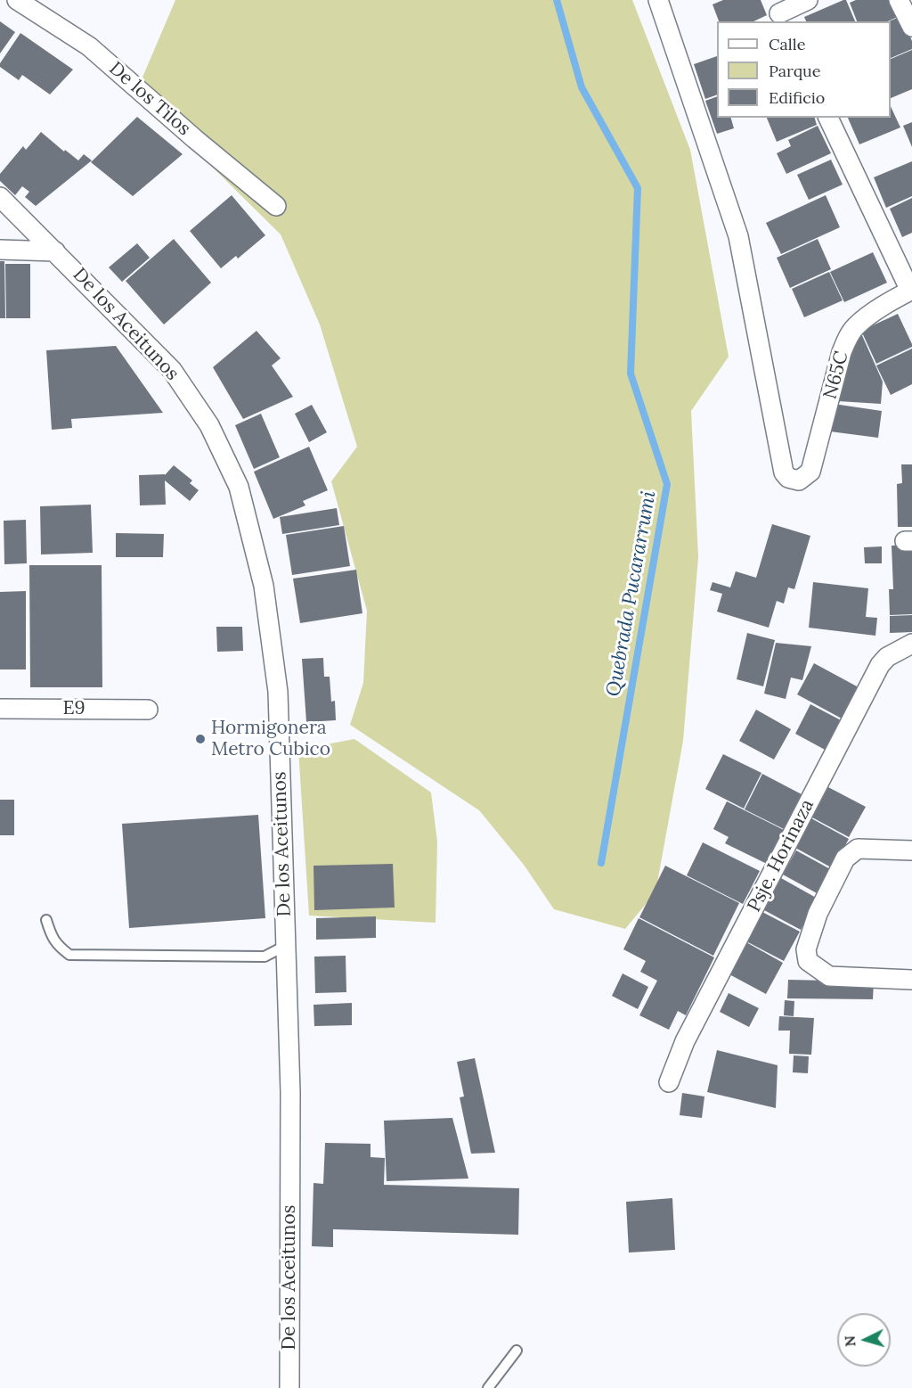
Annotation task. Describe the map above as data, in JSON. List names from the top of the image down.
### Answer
{
  "streets": {
    "street": [
      "De los Tilos",
      "De los Aceitunos",
      "N65C",
      "E9",
      "Psje. Horinaza"
    ]
  },
  "water": ["Quebrada Pucararrumi"],
  "places": ["Hormigonera Metro Cubico"],
  "legend": ["Calle", "Parque", "Edificio"],
  "north": "left"
}
